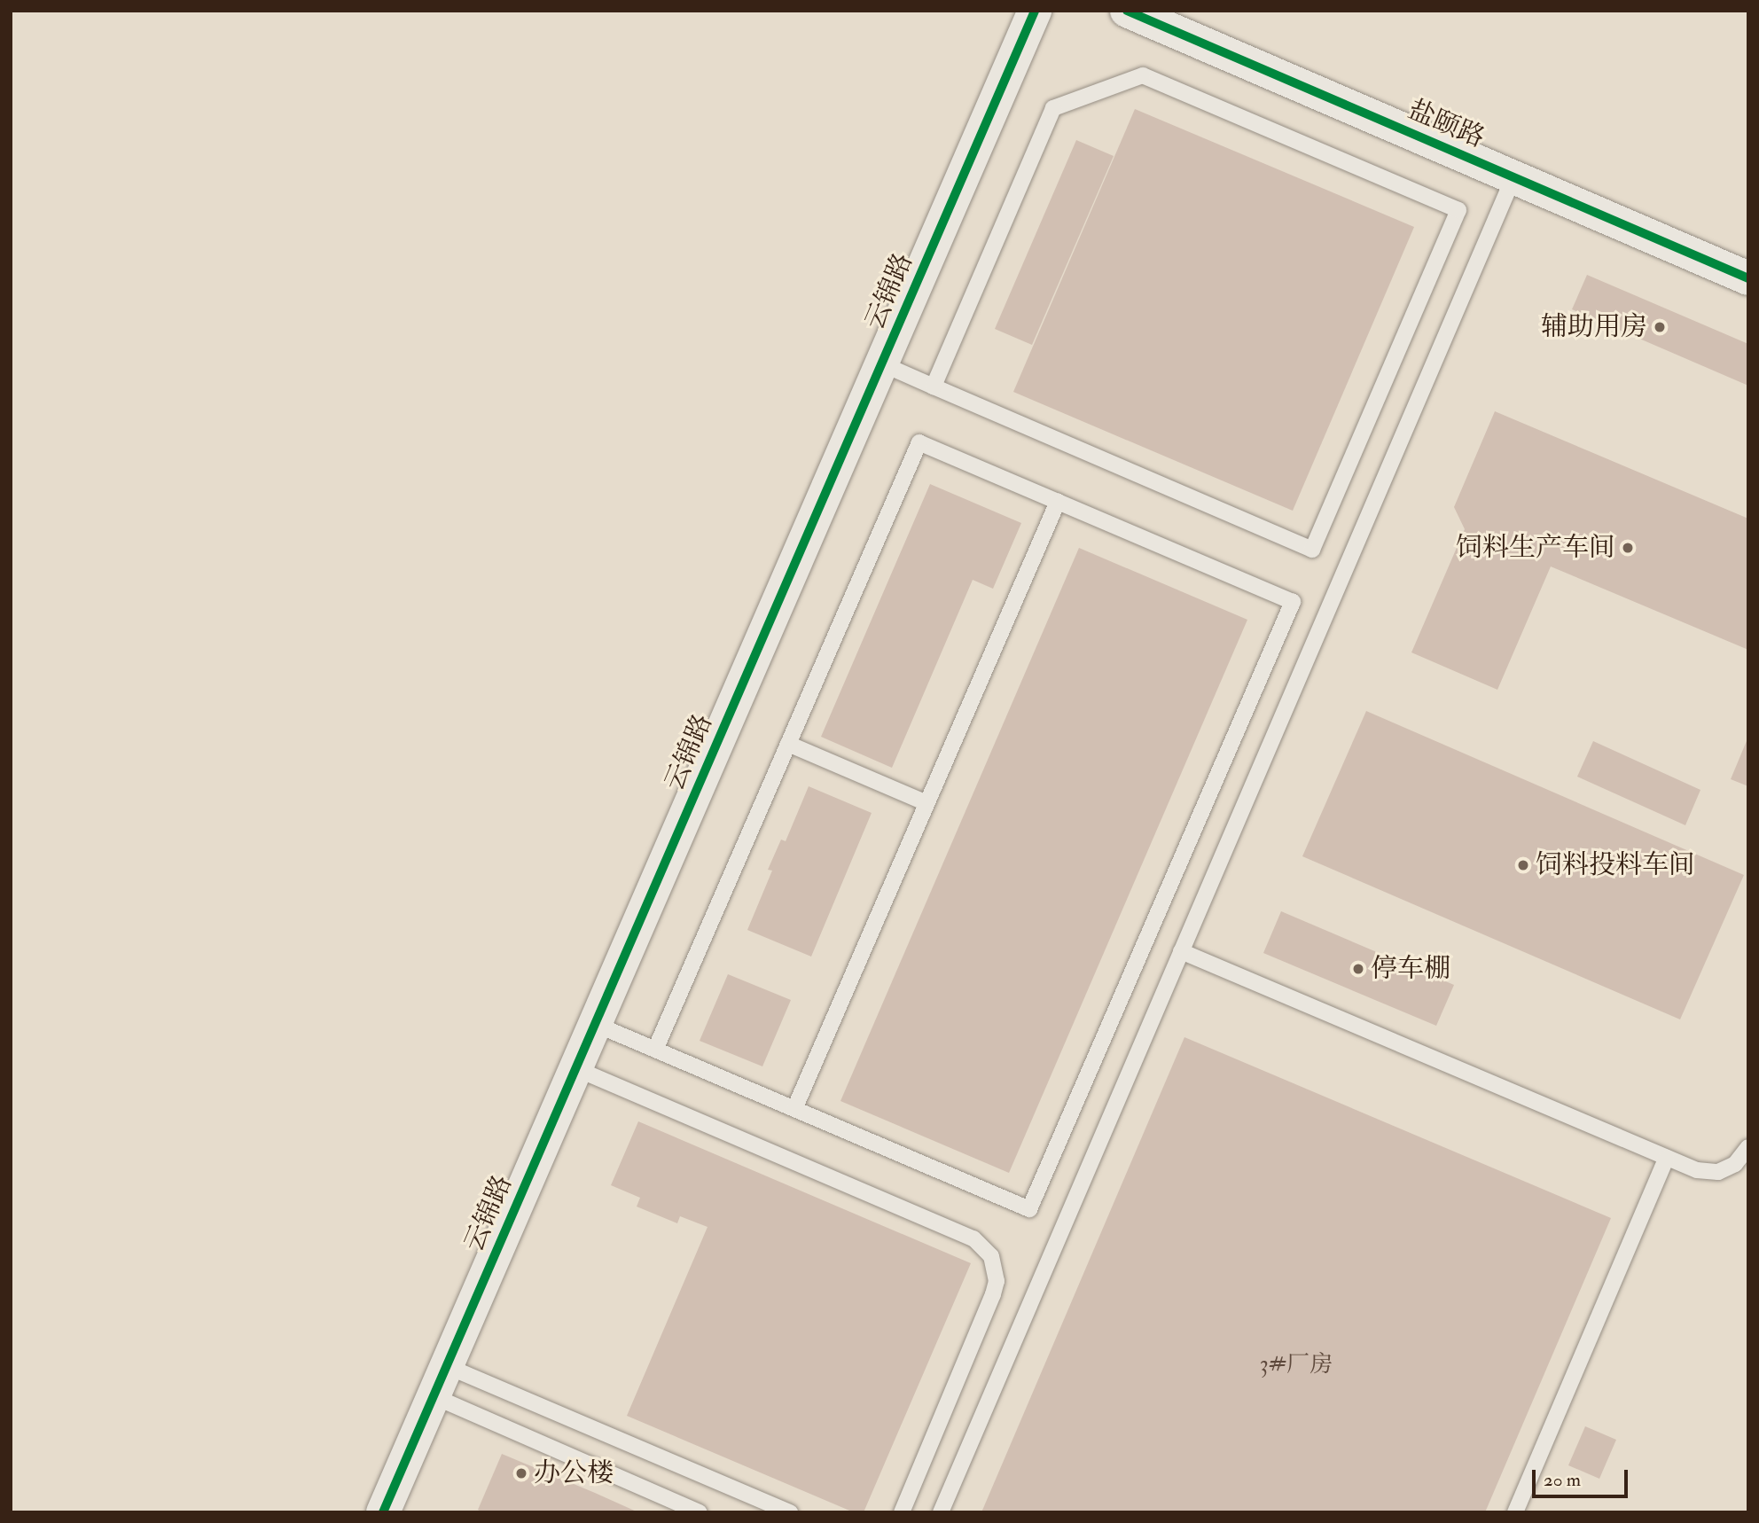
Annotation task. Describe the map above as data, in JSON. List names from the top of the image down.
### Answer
{
  "streets": {
    "street": ["盐颐路", "云锦路"]
  },
  "places": [
    "辅助用房",
    "饲料生产车间",
    "饲料投料车间",
    "停车棚",
    "办公楼"
  ],
  "house_numbers": ["3#厂房"],
  "scale_bar": "20 m"
}
